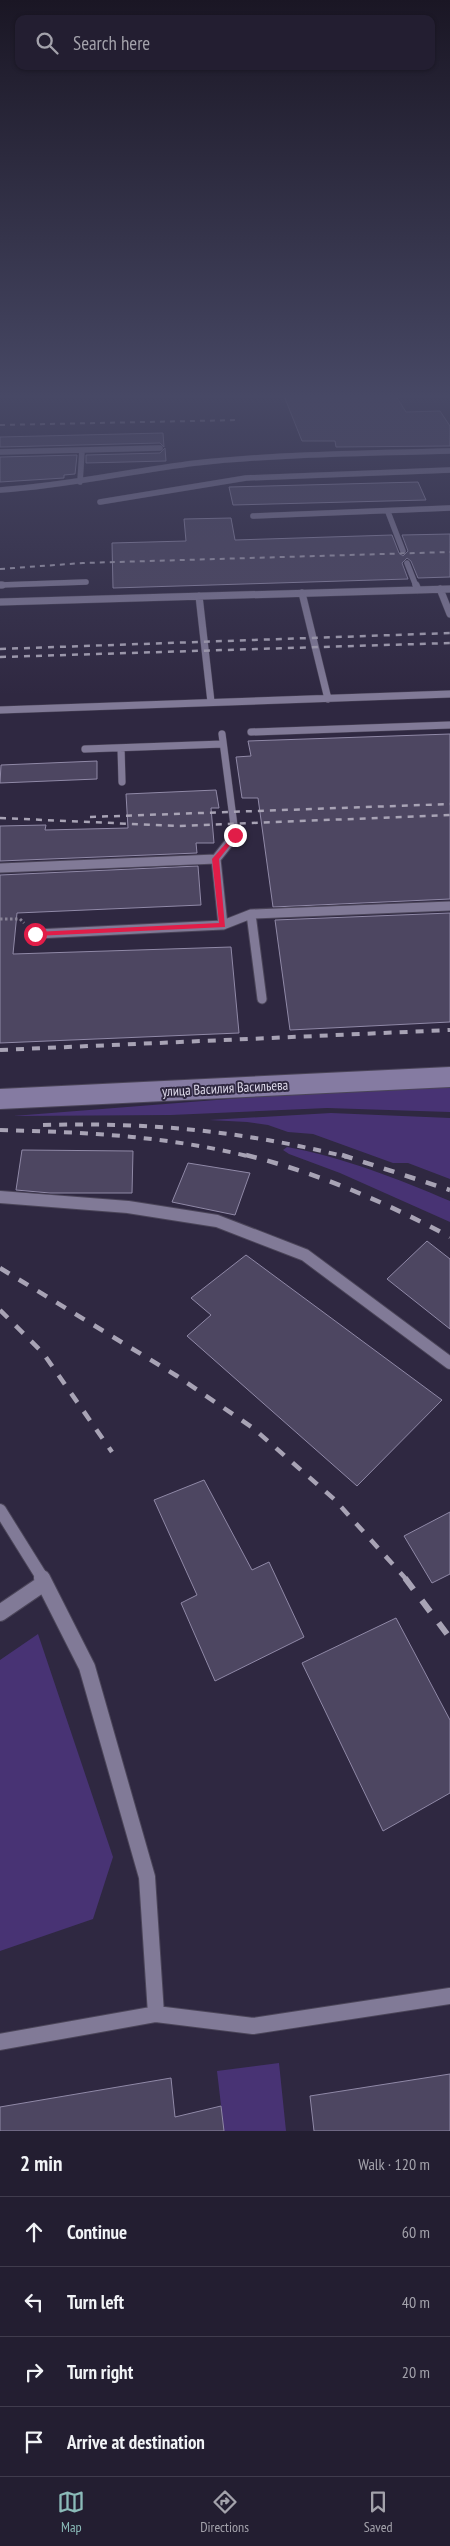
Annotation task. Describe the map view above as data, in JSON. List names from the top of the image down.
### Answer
{
  "streets": {
    "main road": ["улица Василия Васильева"]
  },
  "page": {
    "search": "Search here",
    "heading": ["2 min", "Walk · 120 m"],
    "list": [
      ["Continue", "60 m"],
      ["Turn left", "40 m"],
      ["Turn right", "20 m"],
      "Arrive at destination"
    ],
    "nav": ["Map", "Directions", "Saved"]
  }
}
